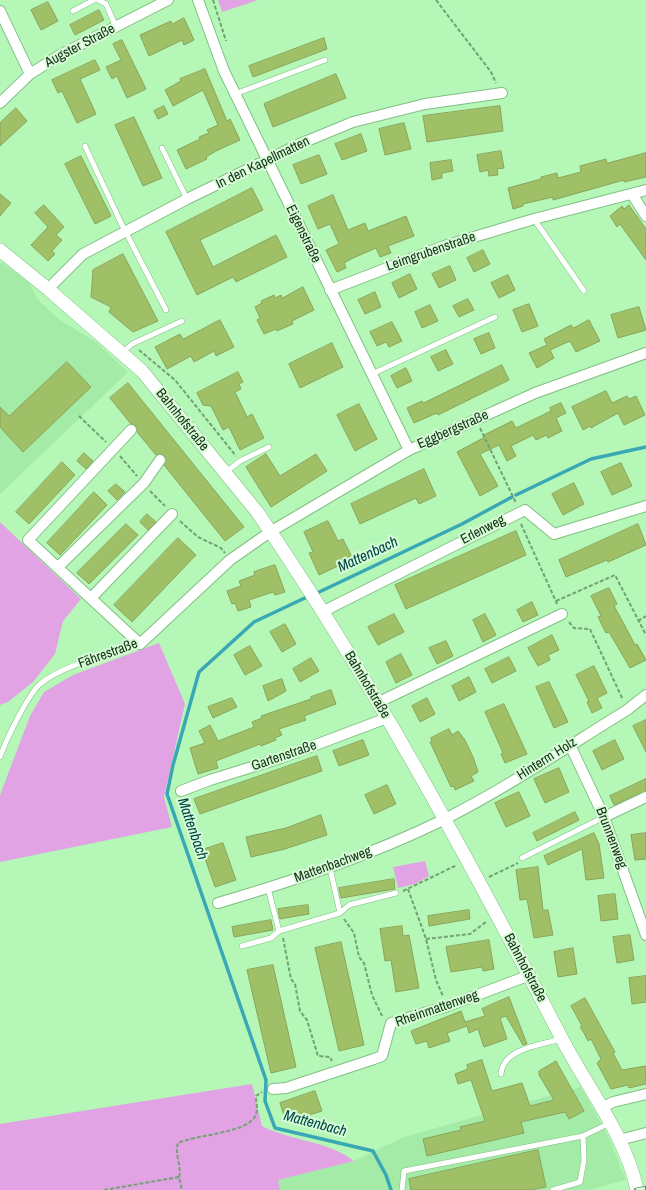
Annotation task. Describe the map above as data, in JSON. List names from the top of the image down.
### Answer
{
  "streets": {
    "street": [
      "Augster Straße",
      "In den Kapellmatten",
      "Eigenstraße",
      "Leimgrubenstraße",
      "Bahnhofstraße",
      "Eggbergstraße",
      "Erlenweg",
      "Fährestraße",
      "Gartenstraße",
      "Hinterm Holz",
      "Brunnenweg",
      "Mattenbachweg",
      "Rheinmattenweg"
    ]
  },
  "crossings": [
    ["In den Kapellmatten", "Eigenstraße"],
    ["In den Kapellmatten", "Bahnhofstraße"],
    ["Eigenstraße", "Leimgrubenstraße"],
    ["Eigenstraße", "Eggbergstraße"],
    ["Bahnhofstraße", "Eggbergstraße"],
    ["Bahnhofstraße", "Erlenweg"],
    ["Bahnhofstraße", "Fährestraße"],
    ["Bahnhofstraße", "Gartenstraße"],
    ["Bahnhofstraße", "Hinterm Holz"],
    ["Bahnhofstraße", "Mattenbachweg"],
    ["Bahnhofstraße", "Rheinmattenweg"],
    ["Eggbergstraße", "Fährestraße"],
    ["Hinterm Holz", "Brunnenweg"],
    ["Hinterm Holz", "Mattenbachweg"]
  ],
  "water": ["Mattenbach"]
}
